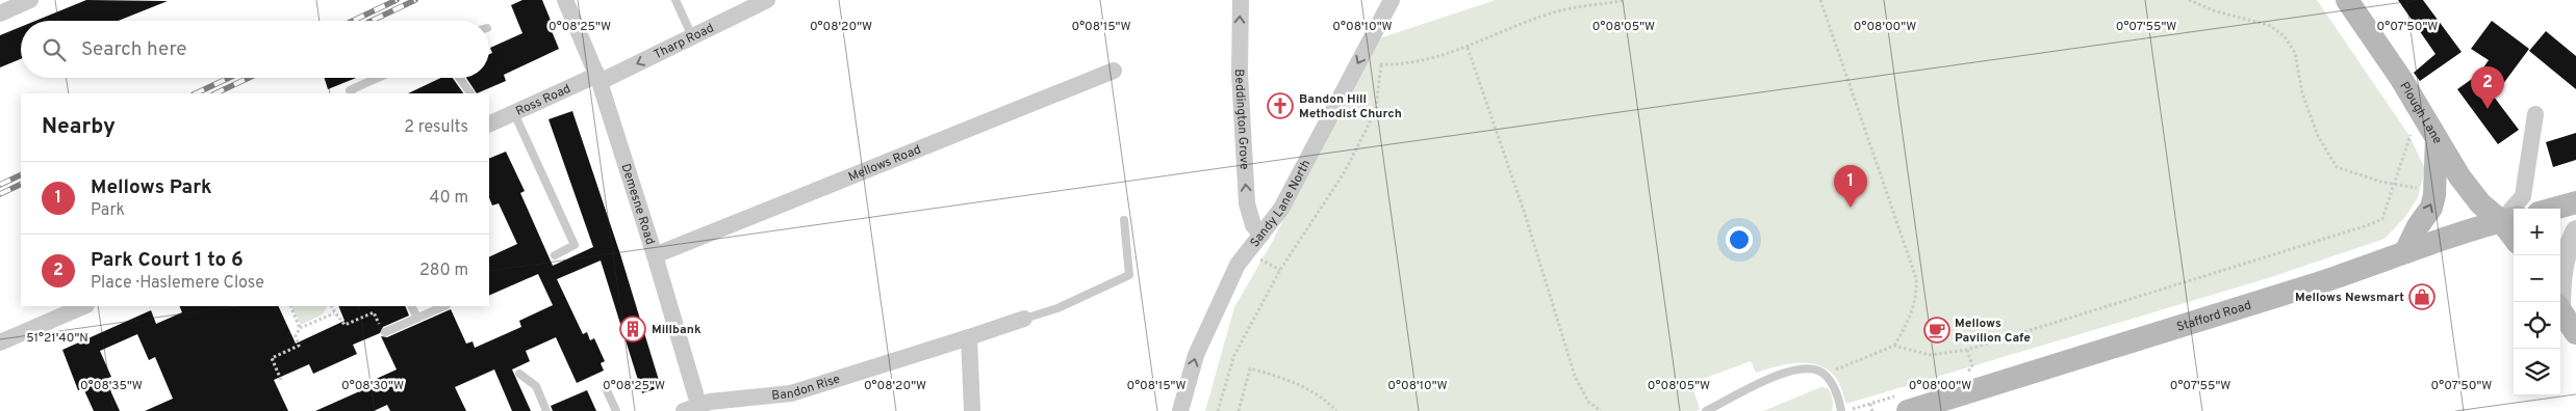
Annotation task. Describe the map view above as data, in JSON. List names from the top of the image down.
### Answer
{
  "streets": {
    "main road": ["Plough Lane", "Stafford Road"],
    "street": [
      "Tharp Road",
      "Ross Road",
      "Beddington Grove",
      "Mellows Road",
      "Sandy Lane North",
      "Demesne Road",
      "Bandon Rise"
    ]
  },
  "crossings": [
    ["Tharp Road", "Ross Road"],
    ["Tharp Road", "Demesne Road"],
    ["Ross Road", "Demesne Road"],
    ["Plough Lane", "Stafford Road"],
    ["Beddington Grove", "Sandy Lane North"],
    ["Mellows Road", "Demesne Road"],
    ["Demesne Road", "Bandon Rise"]
  ],
  "one_way": ["Tharp Road", "Beddington Grove"],
  "places": {
    "church": ["Bandon Hill Methodist Church"],
    "shop": ["Mellows Newsmart"],
    "building": ["Millbank"],
    "cafe": ["Mellows Pavilion Cafe"]
  },
  "page": {
    "search": "Search here",
    "pins": ["2", "1"],
    "heading": ["Nearby", "2 results"],
    "list": [
      {
        "mark": "1",
        "name": "Mellows Park",
        "note": "Park",
        "value": "40 m"
      },
      {
        "mark": "2",
        "name": "Park Court 1 to 6",
        "note": "Place · Haslemere Close",
        "value": "280 m"
      }
    ],
    "map_buttons": ["+", "−"]
  },
  "coordinates": [
    "0°08'25\"W",
    "0°08'20\"W",
    "0°08'15\"W",
    "0°08'10\"W",
    "0°08'05\"W",
    "0°08'00\"W",
    "0°07'55\"W",
    "0°07'50\"W",
    "51°21'40\"N",
    "0°08'35\"W",
    "0°08'30\"W"
  ]
}
